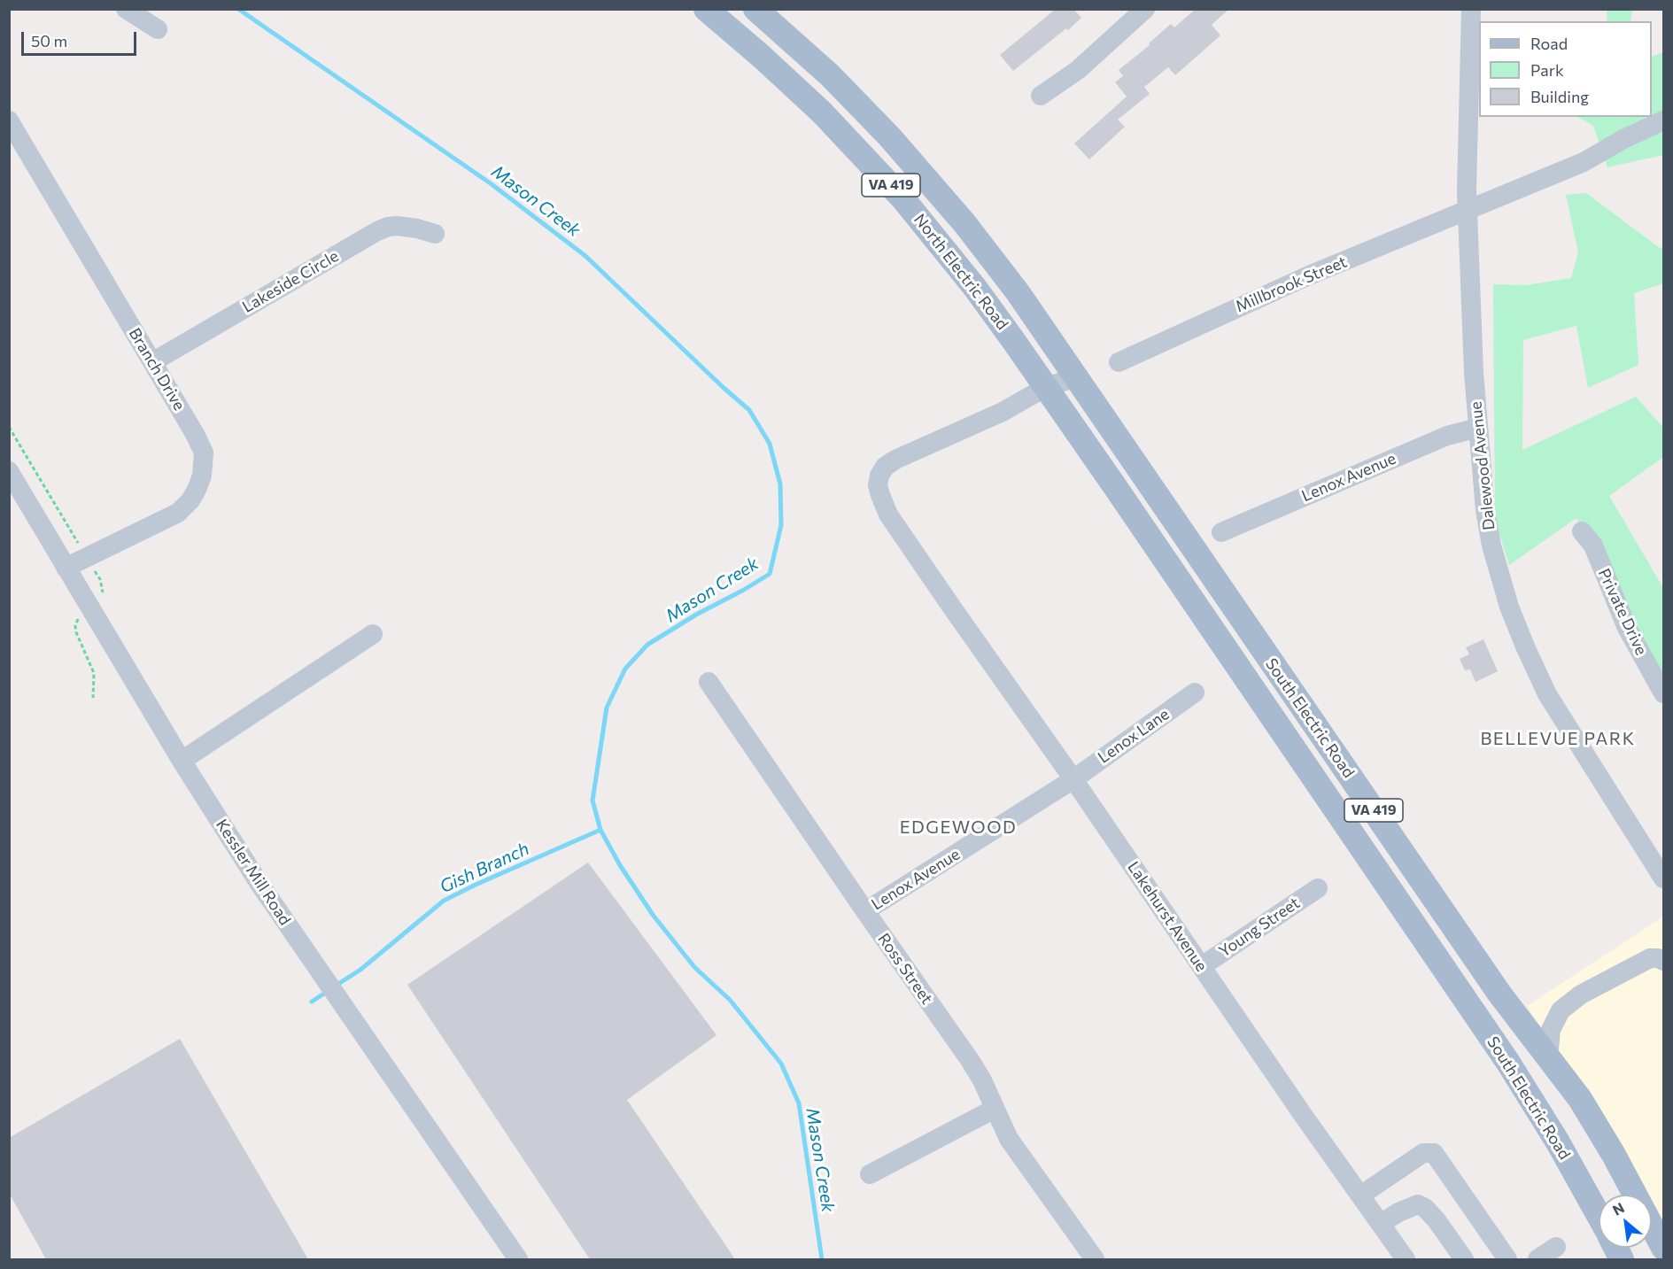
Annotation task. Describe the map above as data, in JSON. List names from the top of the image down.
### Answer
{
  "streets": {
    "main road": ["VA 419", "North Electric Road", "South Electric Road"],
    "street": [
      "Lakeside Circle",
      "Millbrook Street",
      "Branch Drive",
      "Dalewood Avenue",
      "Lenox Avenue",
      "Private Drive",
      "Lenox Lane",
      "Kessler Mill Road",
      "Lakehurst Avenue",
      "Young Street",
      "Ross Street"
    ]
  },
  "crossings": [
    ["North Electric Road", "South Electric Road"],
    ["North Electric Road", "Lakehurst Avenue"],
    ["Lakeside Circle", "Branch Drive"],
    ["Millbrook Street", "Dalewood Avenue"],
    ["Branch Drive", "Kessler Mill Road"],
    ["Dalewood Avenue", "Lenox Avenue"],
    ["Lenox Avenue", "Lenox Lane"],
    ["Lenox Avenue", "Lakehurst Avenue"],
    ["Lenox Avenue", "Ross Street"],
    ["South Electric Road", "Lakehurst Avenue"],
    ["Lenox Lane", "Lakehurst Avenue"],
    ["Lakehurst Avenue", "Young Street"]
  ],
  "districts": ["BELLEVUE PARK", "EDGEWOOD"],
  "water": ["Mason Creek", "Gish Branch"],
  "legend": ["Road", "Park", "Building"],
  "scale_bar": "50 m",
  "north": "top left"
}
